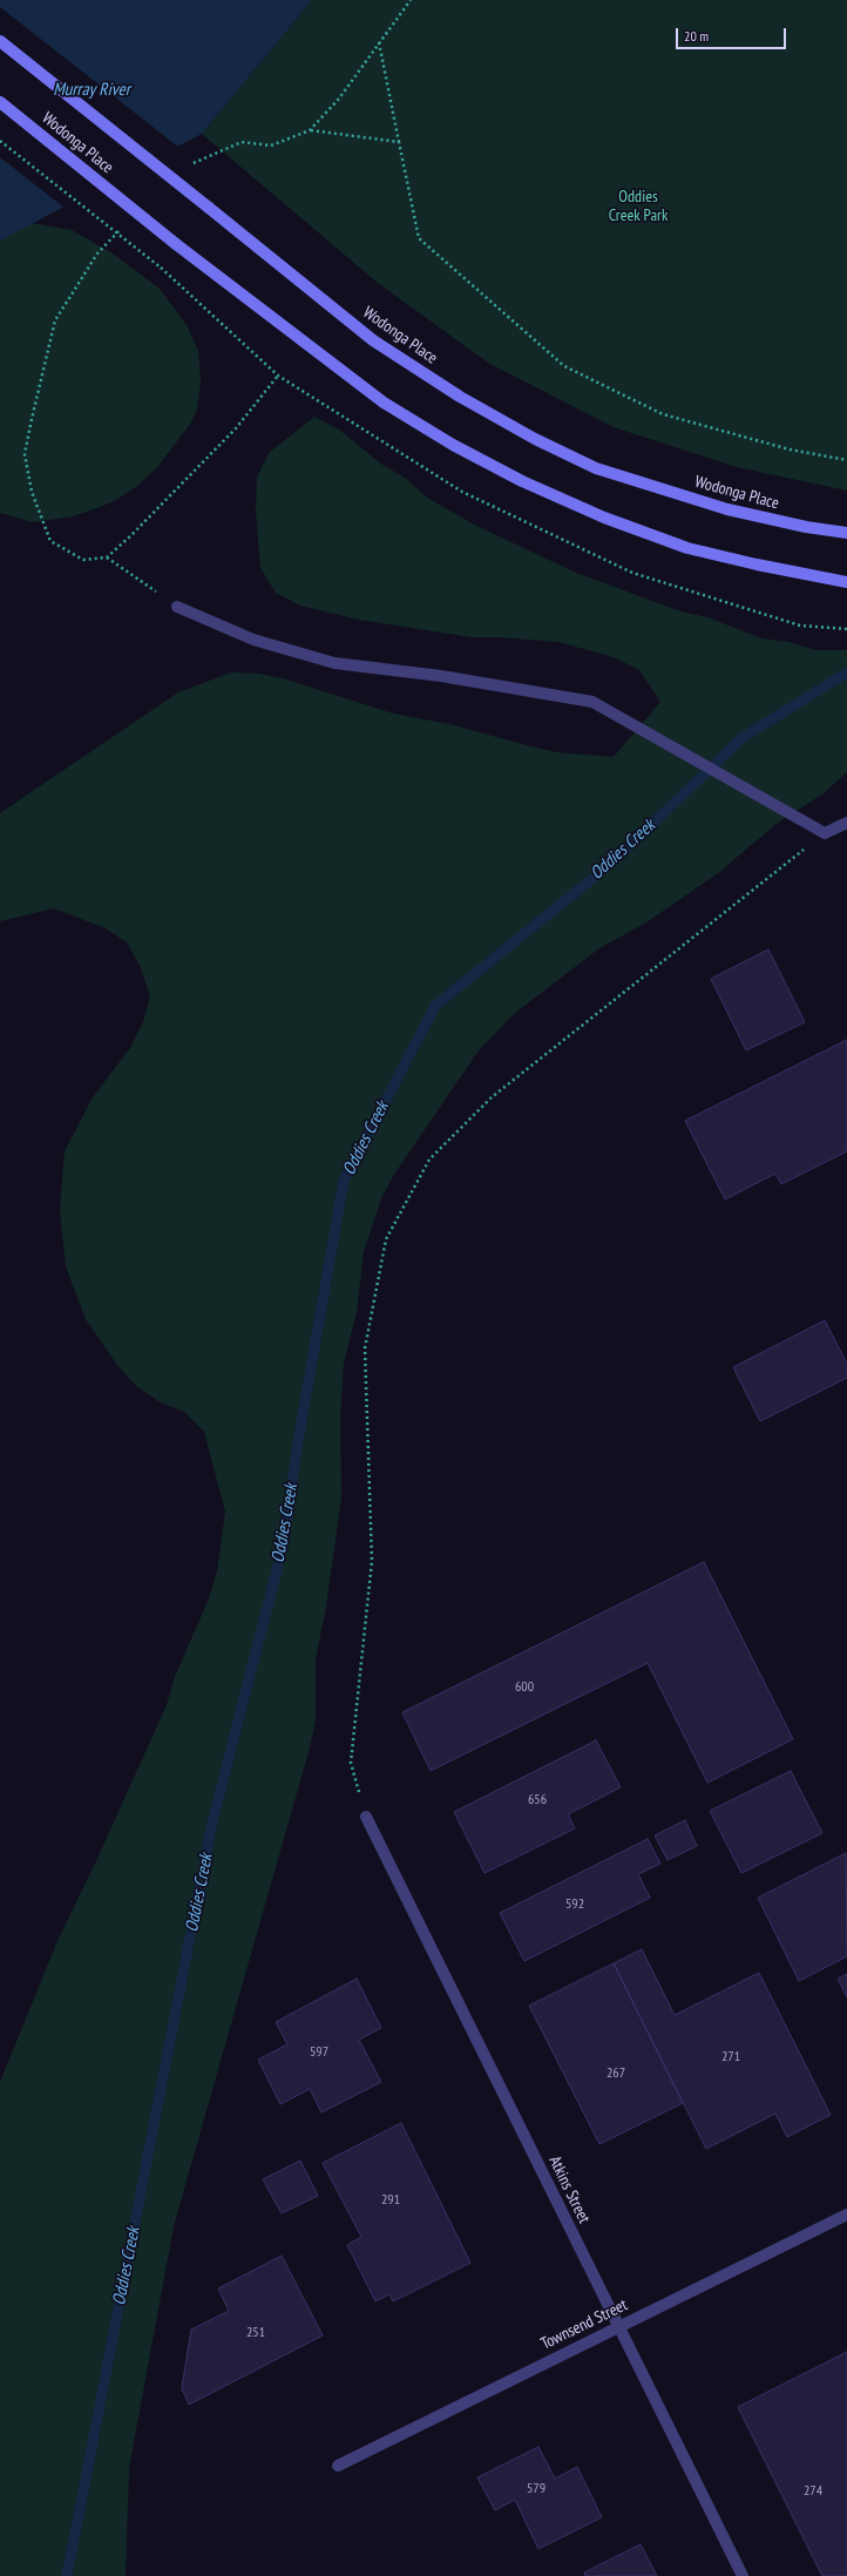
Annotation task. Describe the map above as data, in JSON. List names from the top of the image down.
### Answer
{
  "streets": {
    "main road": ["Wodonga Place"],
    "street": ["Atkins Street", "Townsend Street"]
  },
  "crossings": [
    ["Atkins Street", "Townsend Street"]
  ],
  "water": ["Murray River", "Oddies Creek"],
  "parks": ["Oddies Creek Park"],
  "house_numbers": [
    "600",
    "656",
    "592",
    "597",
    "271",
    "267",
    "291",
    "251",
    "579",
    "274"
  ],
  "scale_bar": "20 m"
}
